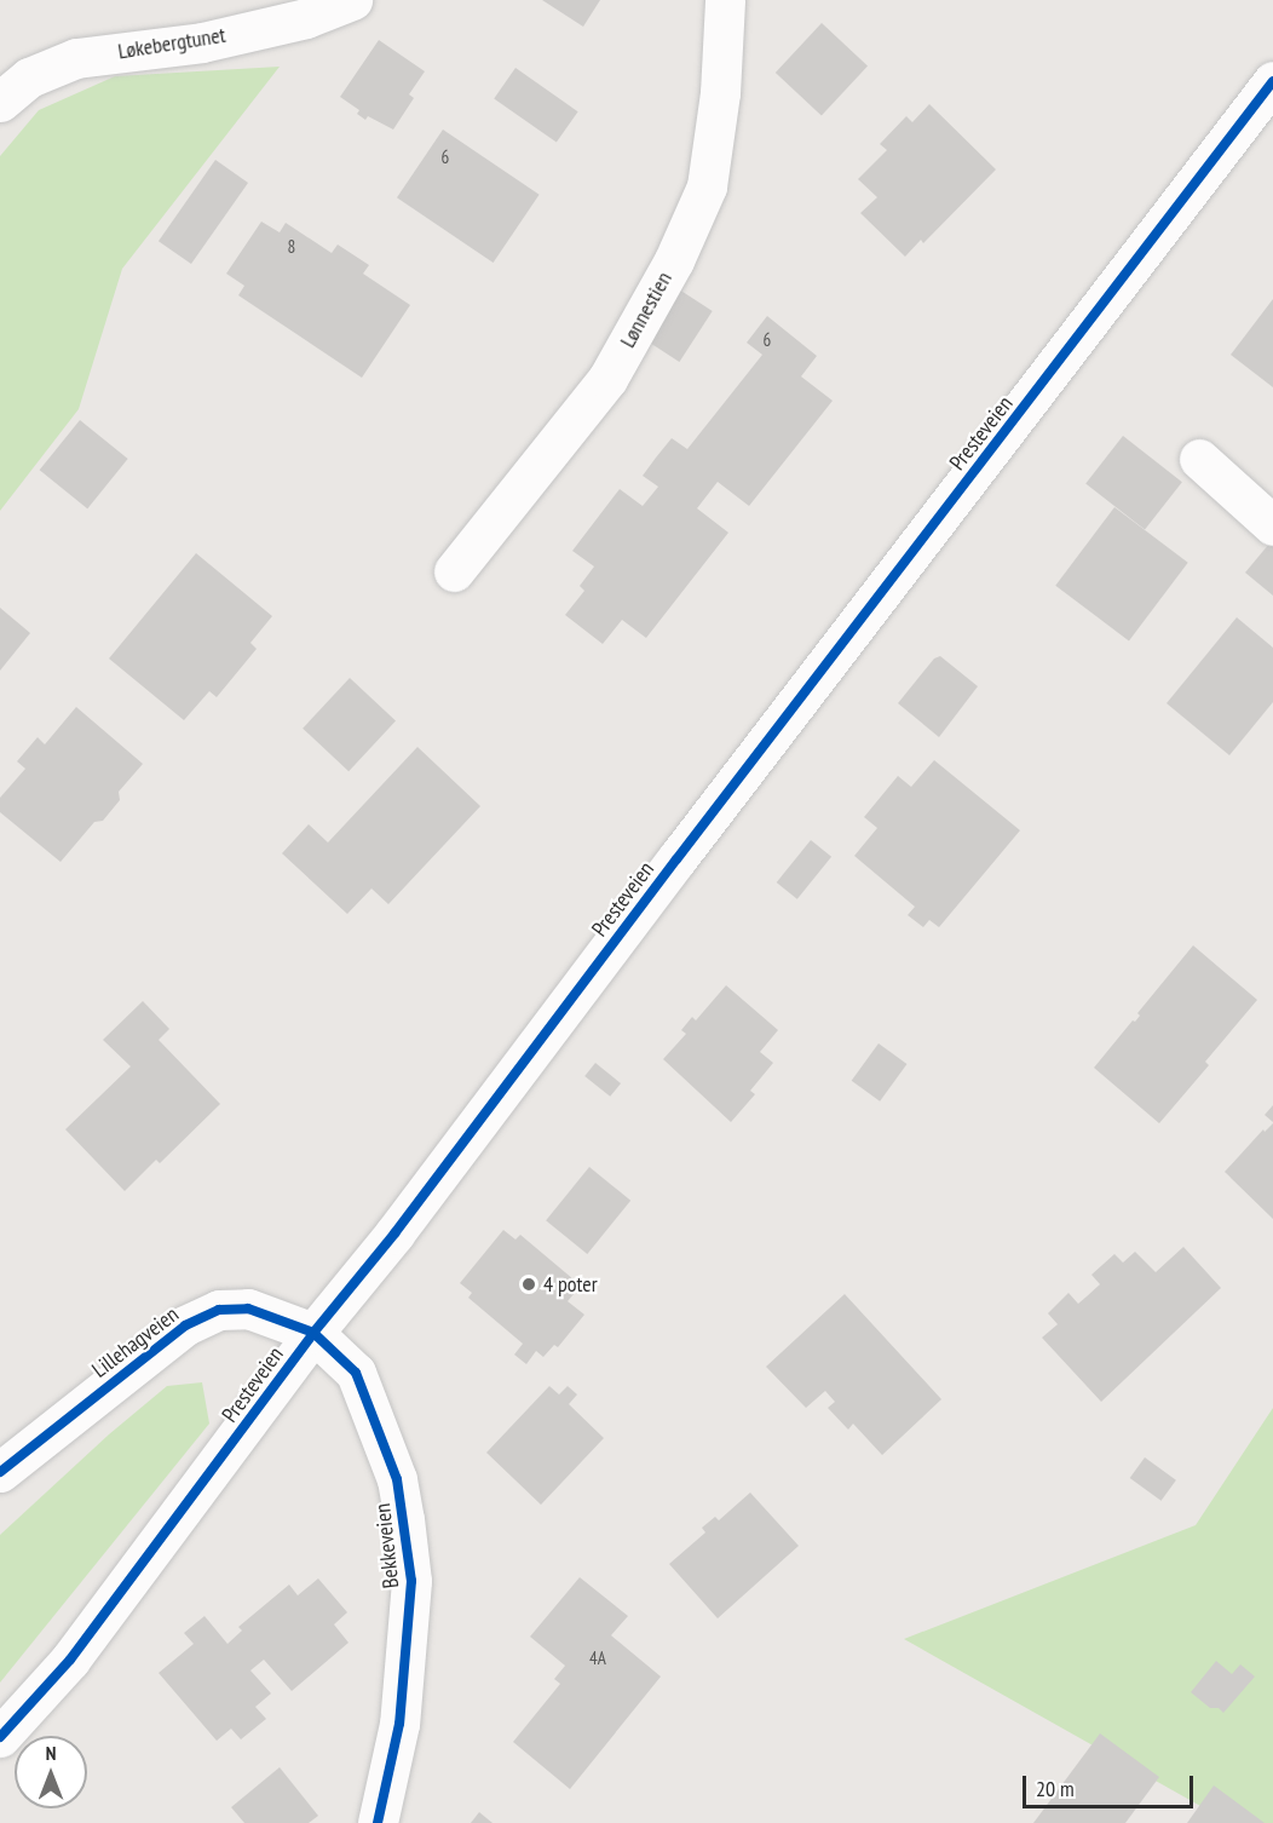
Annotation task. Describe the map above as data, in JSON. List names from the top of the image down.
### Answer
{
  "streets": {
    "main road": [
      "Løkebergtunet",
      "Lønnestien",
      "Presteveien",
      "Lillehagveien",
      "Bekkeveien"
    ]
  },
  "crossings": [
    ["Presteveien", "Lillehagveien"],
    ["Presteveien", "Bekkeveien"],
    ["Lillehagveien", "Bekkeveien"]
  ],
  "places": ["4 poter"],
  "house_numbers": [
    "6",
    "8",
    "6",
    "4A"
  ],
  "scale_bar": "20 m",
  "north": "top"
}
